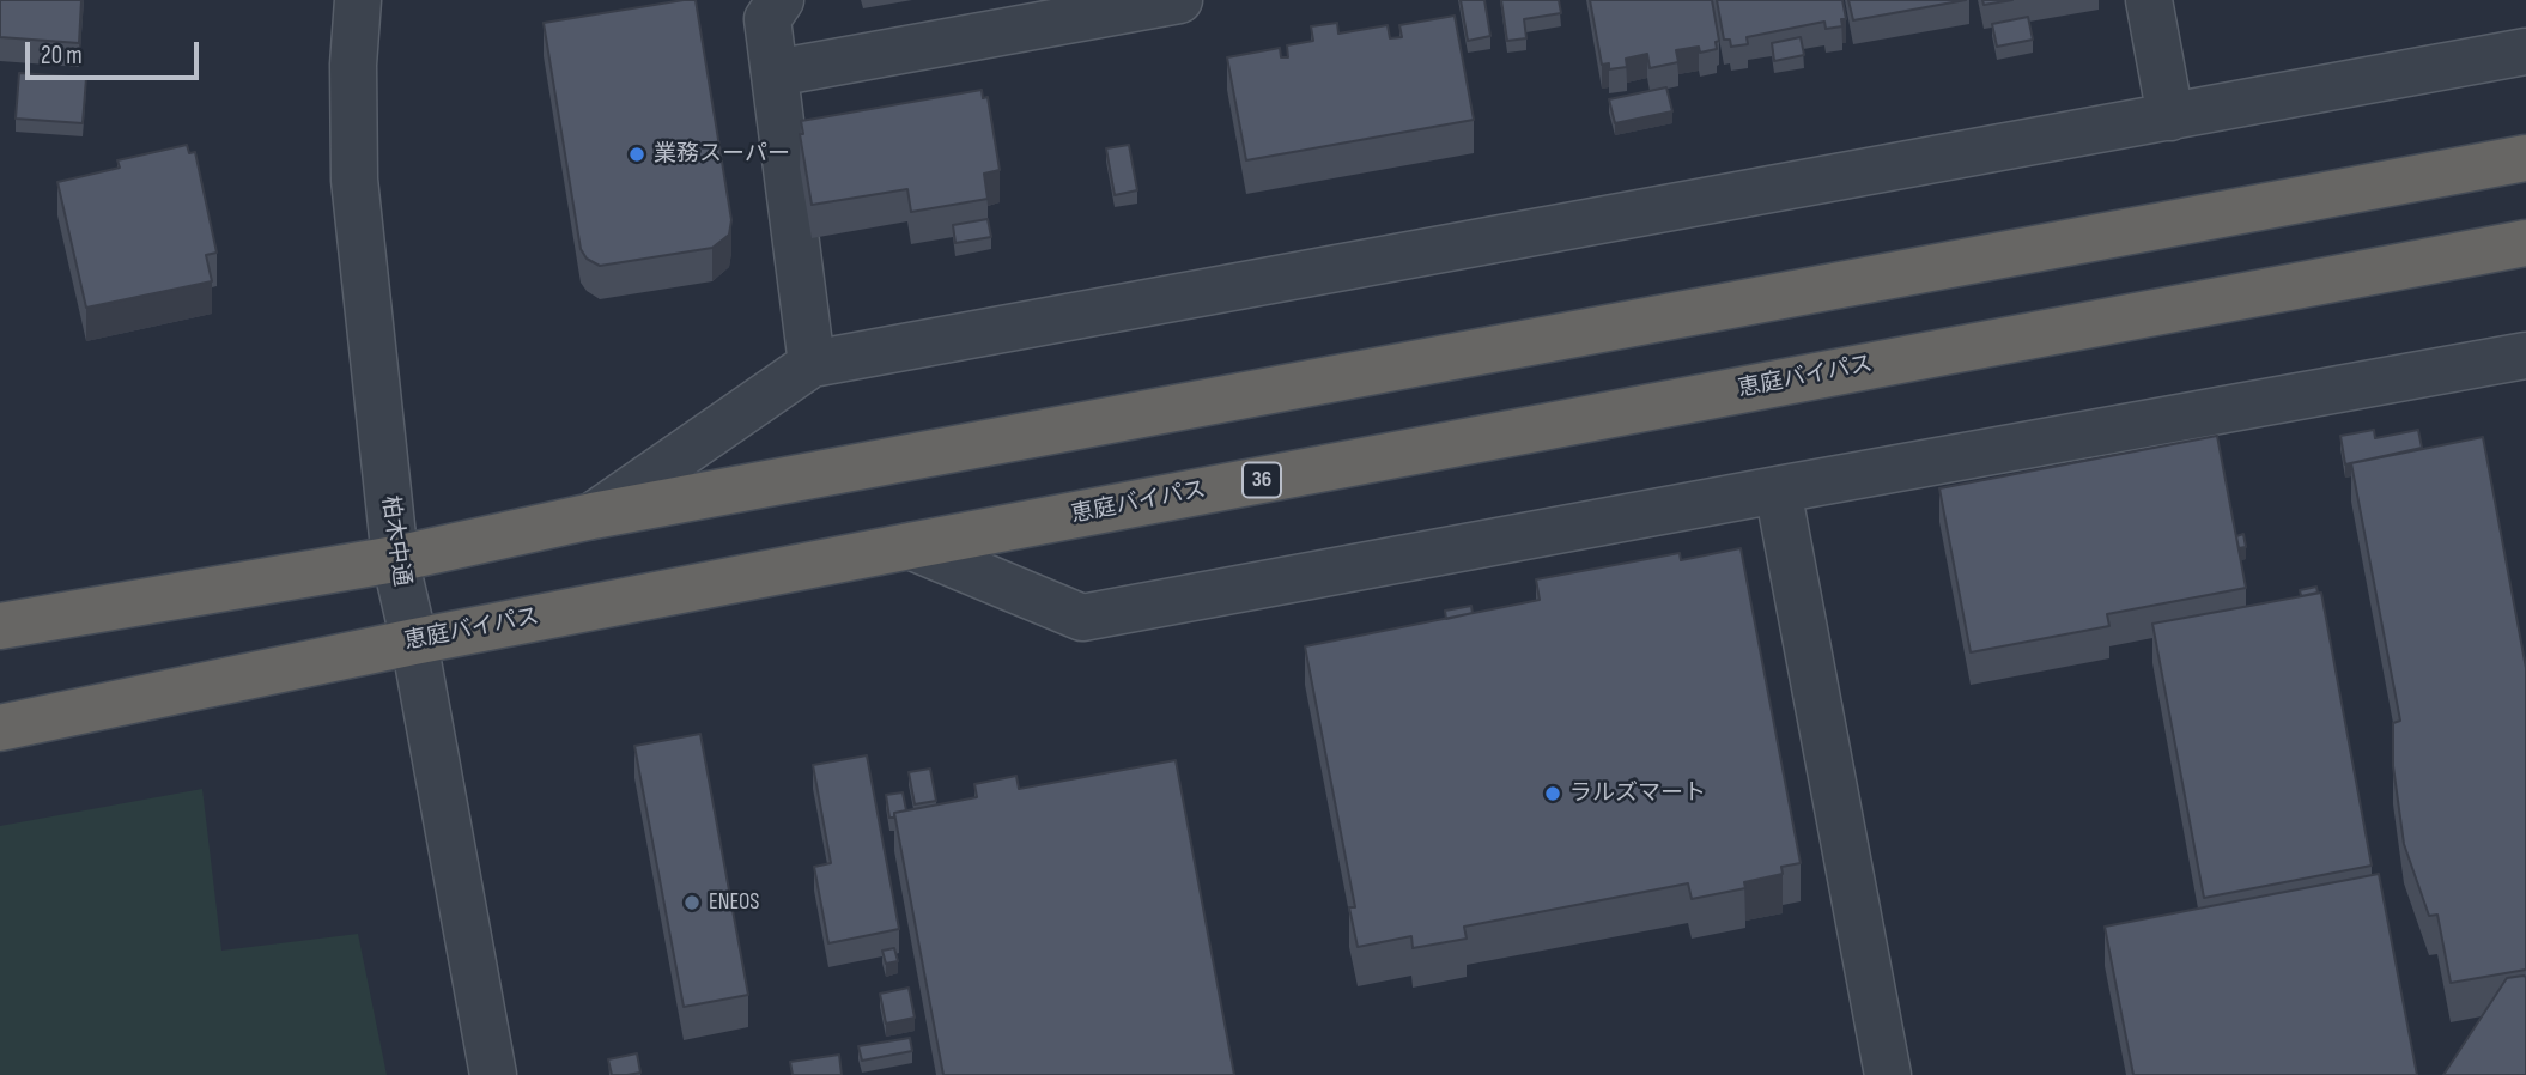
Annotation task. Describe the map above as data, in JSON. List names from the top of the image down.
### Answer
{
  "streets": {
    "highway": ["恵庭バイパス", "36"],
    "street": ["柏木中通"]
  },
  "crossings": [
    ["恵庭バイパス", "柏木中通"]
  ],
  "places": ["業務スーパー", "ラルズマート", "ENEOS"],
  "scale_bar": "20 m"
}
